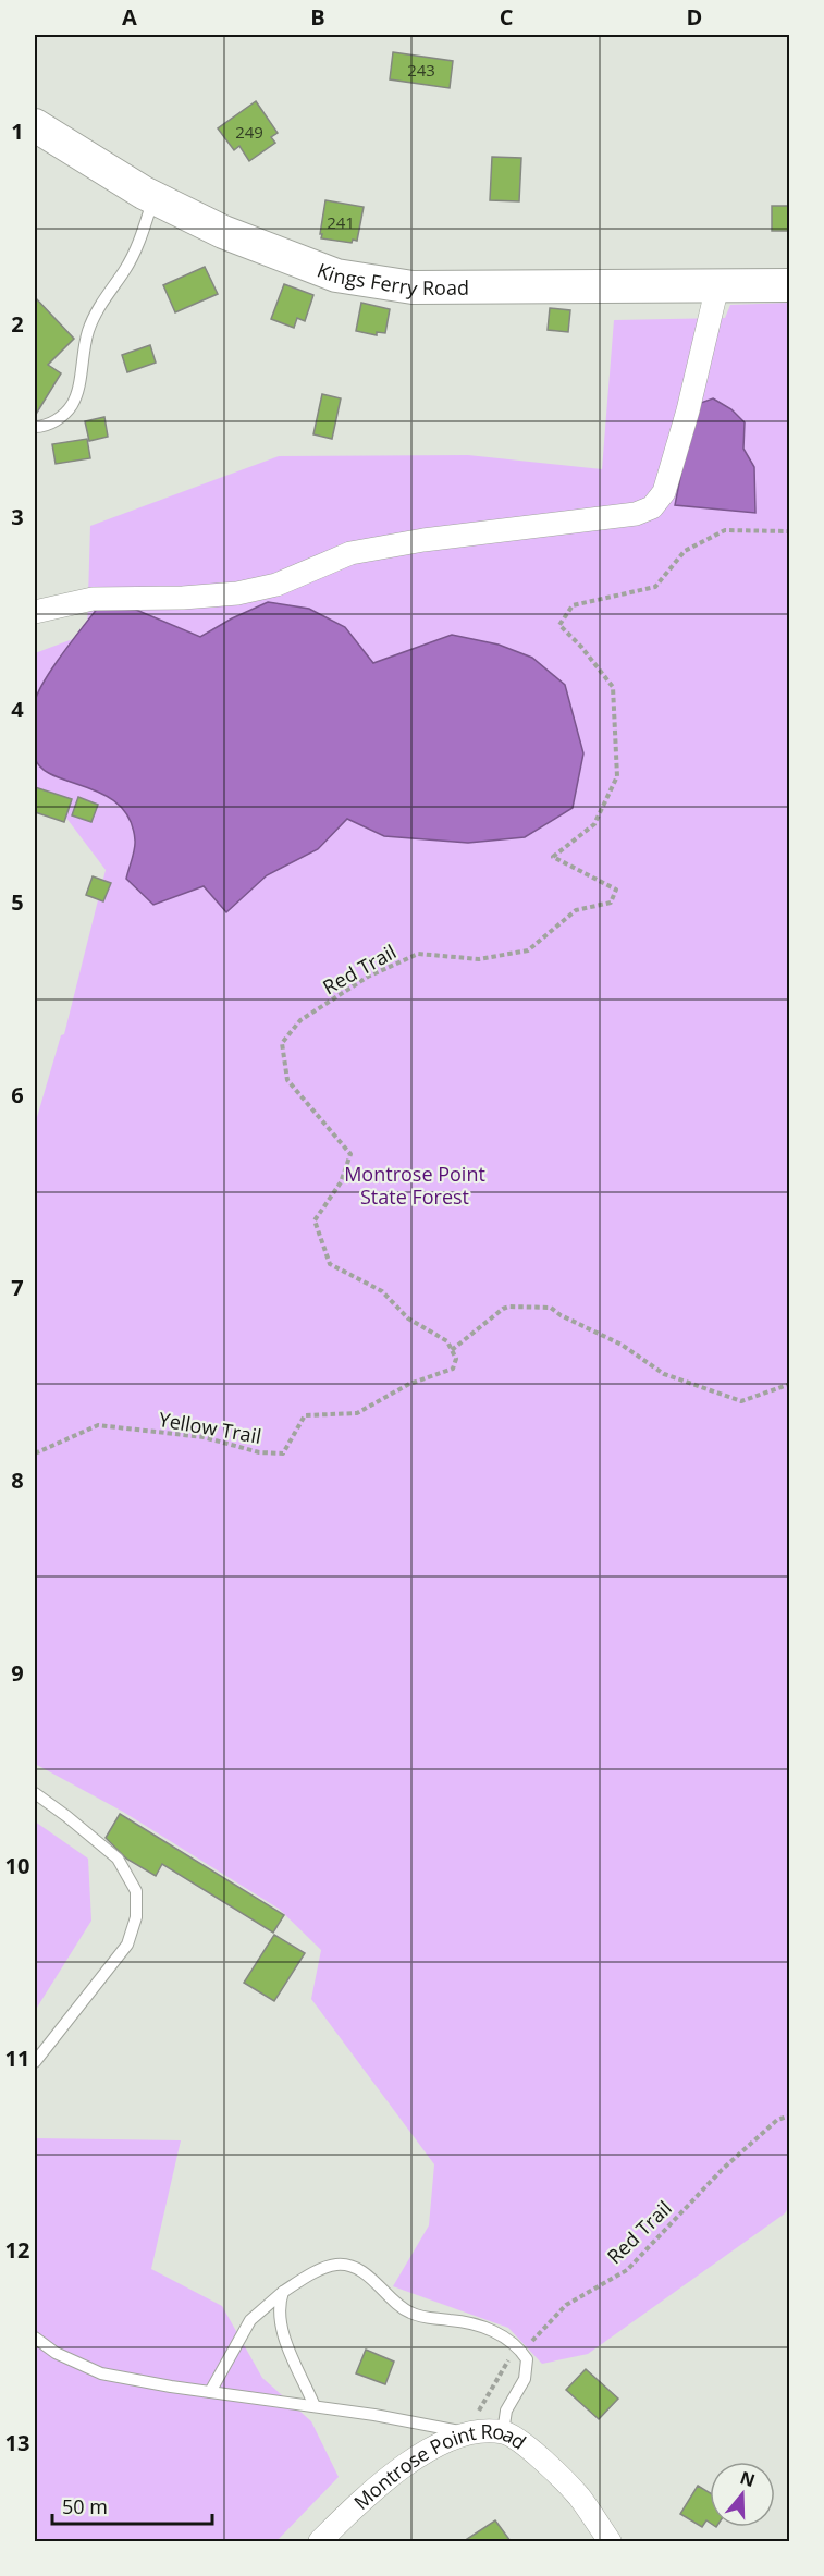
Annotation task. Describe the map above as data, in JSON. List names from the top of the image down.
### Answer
{
  "streets": {
    "street": ["Kings Ferry Road", "Montrose Point Road"],
    "path": ["Red Trail", "Yellow Trail"]
  },
  "crossings": [
    ["Red Trail", "Yellow Trail"],
    ["Red Trail", "Montrose Point Road"]
  ],
  "parks": ["Montrose Point State Forest"],
  "house_numbers": ["243", "249", "241"],
  "scale_bar": "50 m",
  "north": "top",
  "grid": {
    "columns": [
      "A",
      "B",
      "C",
      "D"
    ],
    "rows": [
      "1",
      "2",
      "3",
      "4",
      "5",
      "6",
      "7",
      "8",
      "9",
      "10",
      "11",
      "12",
      "13"
    ]
  }
}
